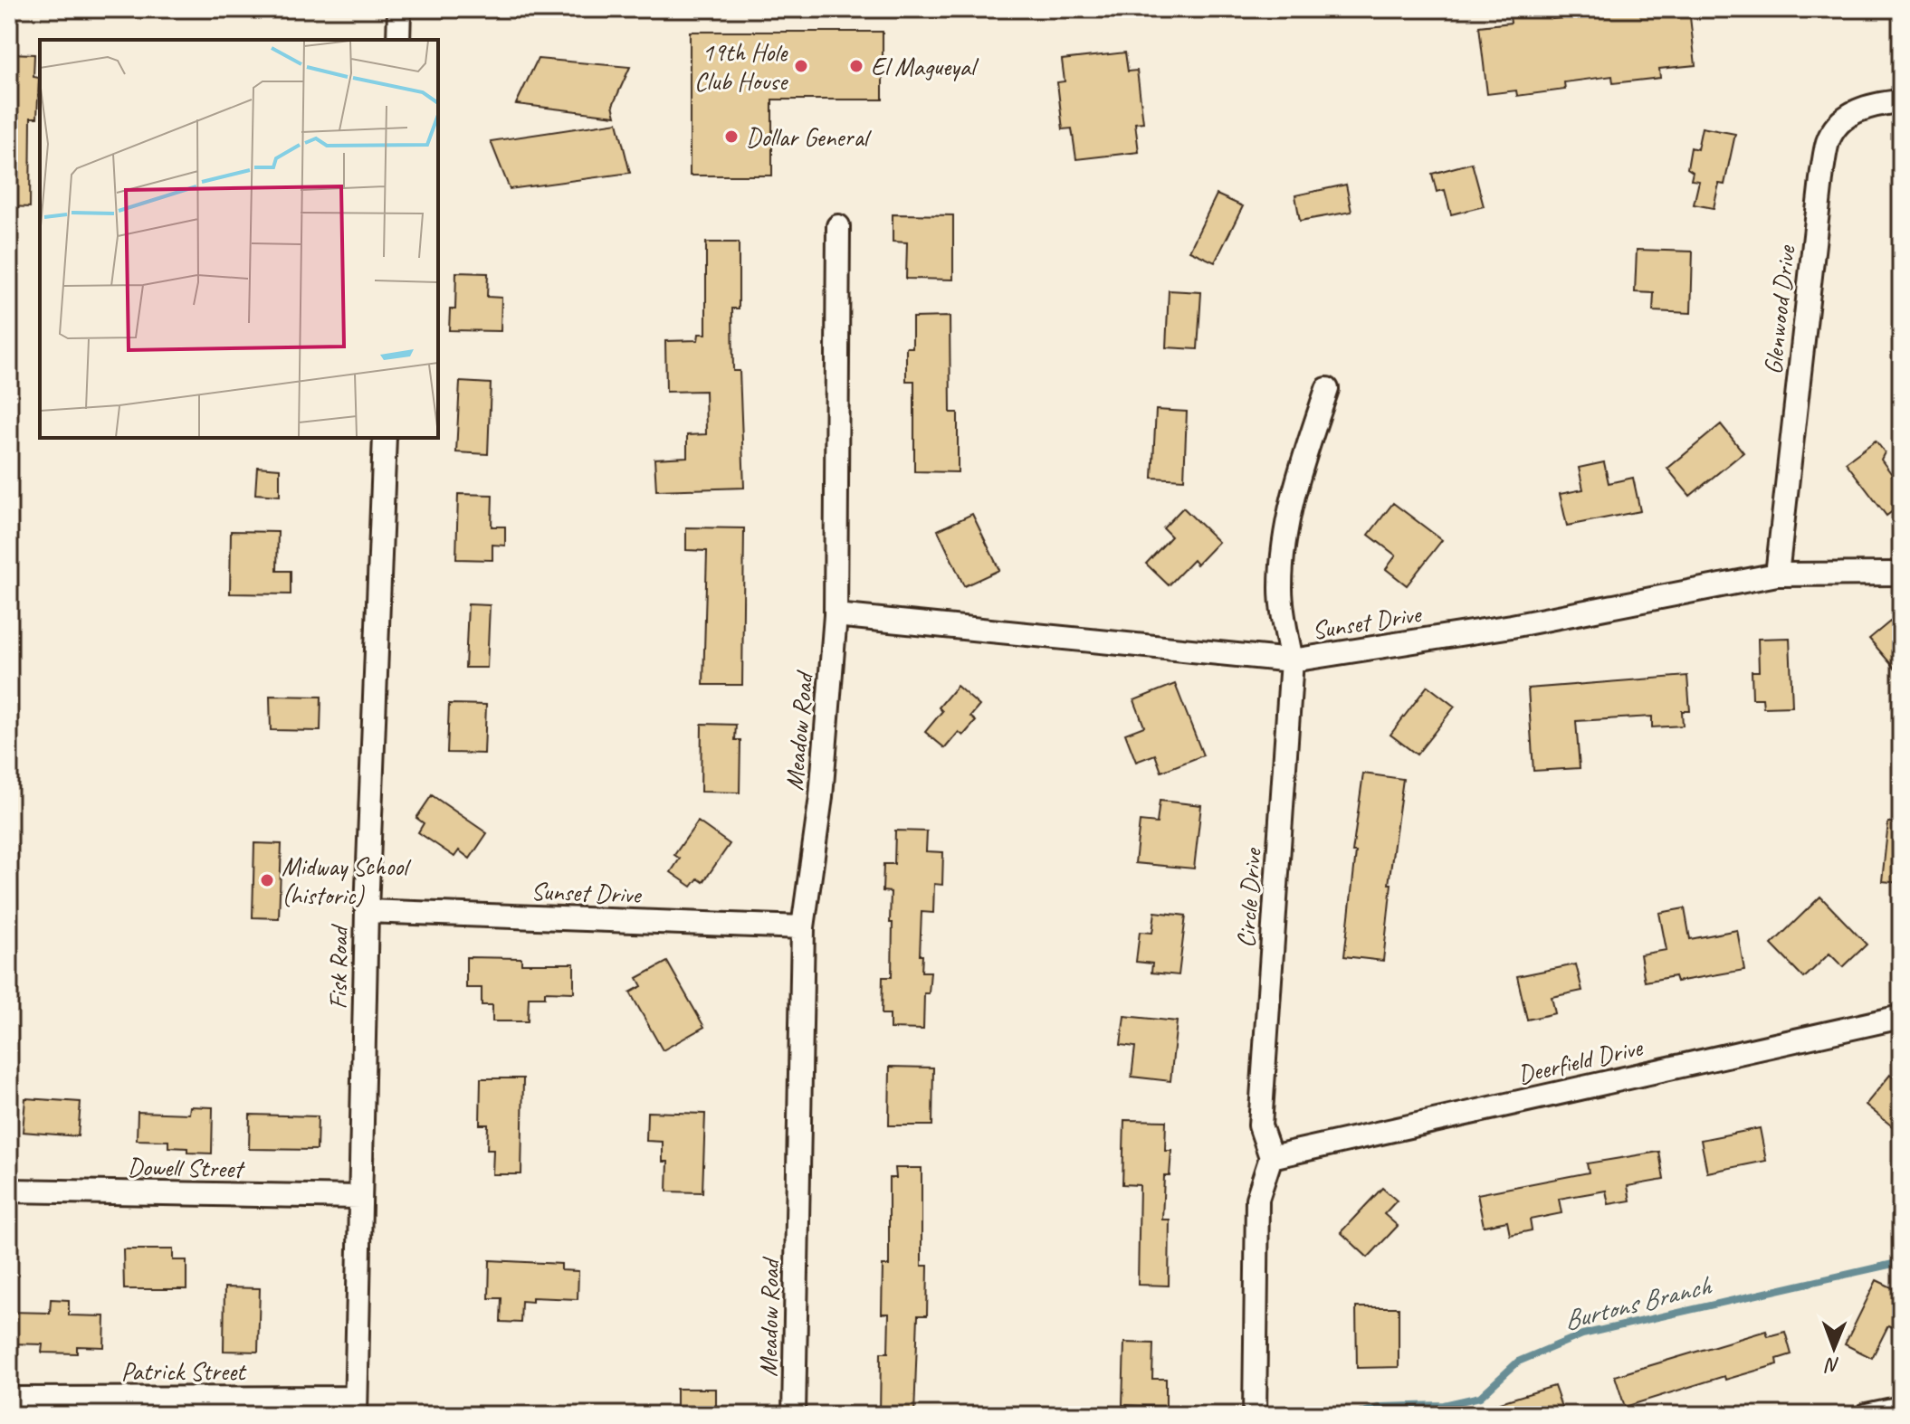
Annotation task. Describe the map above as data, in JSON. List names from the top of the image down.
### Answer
{
  "streets": {
    "street": [
      "Glenwood Drive",
      "Sunset Drive",
      "Meadow Road",
      "Circle Drive",
      "Fisk Road",
      "Deerfield Drive",
      "Dowell Street",
      "Patrick Street"
    ]
  },
  "crossings": [
    ["Glenwood Drive", "Sunset Drive"],
    ["Sunset Drive", "Meadow Road"],
    ["Sunset Drive", "Circle Drive"],
    ["Sunset Drive", "Fisk Road"],
    ["Circle Drive", "Deerfield Drive"],
    ["Fisk Road", "Dowell Street"],
    ["Fisk Road", "Patrick Street"]
  ],
  "water": ["Burtons Branch"],
  "places": [
    "19th Hole Club House",
    "El Magueyal",
    "Dollar General",
    "Midway School (historic)"
  ],
  "north": "bottom"
}
